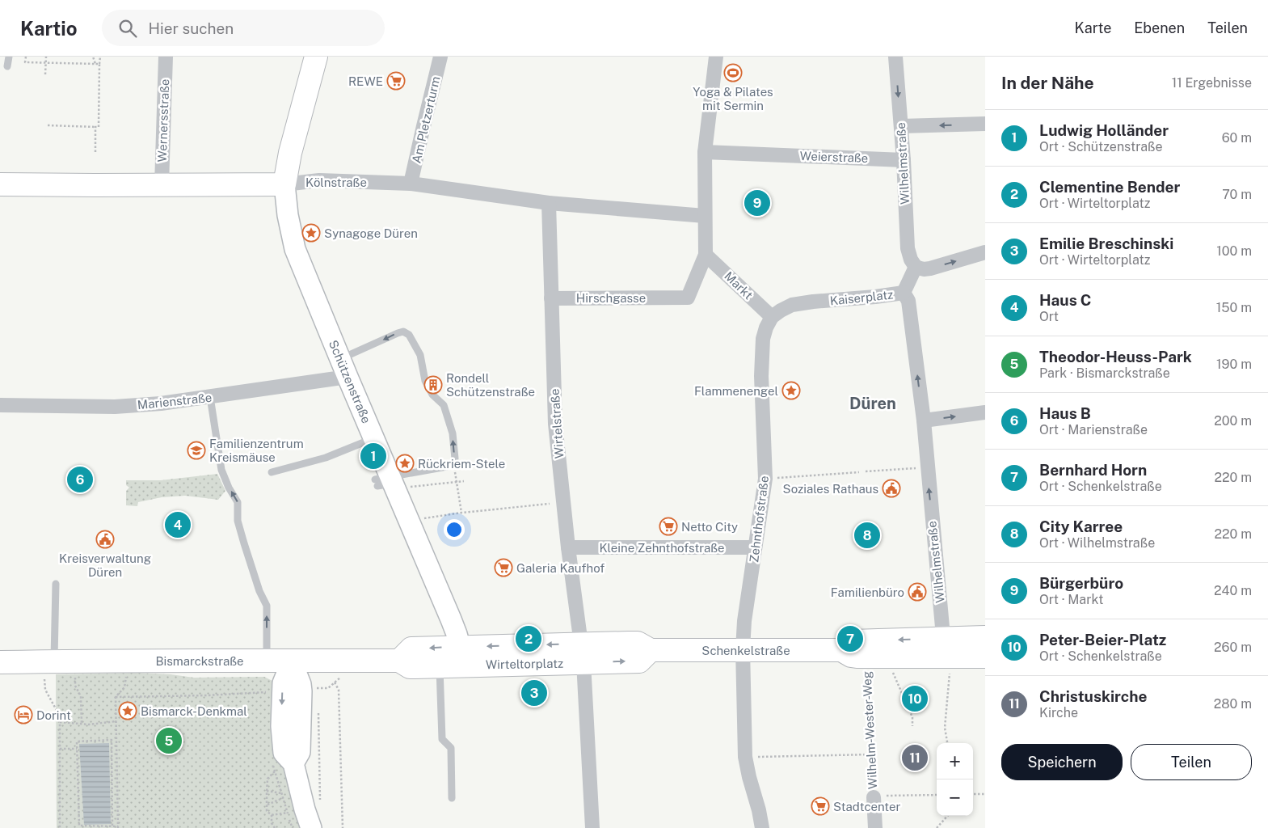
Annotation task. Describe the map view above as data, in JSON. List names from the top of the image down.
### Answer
{
  "streets": {
    "main road": [
      "Kölnstraße",
      "Schenkelstraße",
      "Bismarckstraße",
      "Wirteltorplatz"
    ],
    "street": [
      "Am Pletzerturm",
      "Wernersstraße",
      "Weierstraße",
      "Wilhelmstraße",
      "Markt",
      "Hirschgasse",
      "Kaiserplatz",
      "Schützenstraße",
      "Marienstraße",
      "Wirtelstraße",
      "Zehnthofstraße",
      "Kleine Zehnthofstraße",
      "Wilhelm-Wester-Weg"
    ]
  },
  "crossings": [
    ["Am Pletzerturm", "Kölnstraße"],
    ["Wernersstraße", "Kölnstraße"],
    ["Weierstraße", "Wilhelmstraße"],
    ["Wilhelmstraße", "Kaiserplatz"],
    ["Wilhelmstraße", "Schenkelstraße"],
    ["Kölnstraße", "Schützenstraße"],
    ["Kölnstraße", "Wirtelstraße"],
    ["Markt", "Hirschgasse"],
    ["Markt", "Kaiserplatz"],
    ["Markt", "Zehnthofstraße"],
    ["Hirschgasse", "Wirtelstraße"],
    ["Kaiserplatz", "Zehnthofstraße"],
    ["Schützenstraße", "Marienstraße"],
    ["Schützenstraße", "Bismarckstraße"],
    ["Schützenstraße", "Wirteltorplatz"],
    ["Wirtelstraße", "Kleine Zehnthofstraße"],
    ["Wirtelstraße", "Schenkelstraße"],
    ["Wirtelstraße", "Wirteltorplatz"],
    ["Zehnthofstraße", "Kleine Zehnthofstraße"],
    ["Zehnthofstraße", "Schenkelstraße"],
    ["Schenkelstraße", "Wirteltorplatz"],
    ["Schenkelstraße", "Wilhelm-Wester-Weg"],
    ["Bismarckstraße", "Wirteltorplatz"]
  ],
  "districts": ["Düren"],
  "places": {
    "sports": ["Yoga & Pilates mit Sermin"],
    "supermarket": [
      "REWE",
      "Netto City",
      "Galeria Kaufhof",
      "Stadtcenter"
    ],
    "place": [
      "Synagoge Düren",
      "Flammenengel",
      "Rückriem-Stele",
      "Bismarck-Denkmal"
    ],
    "building": ["Rondell Schützenstraße"],
    "school or university": ["Familienzentrum Kreismäuse"],
    "public building": ["Soziales Rathaus", "Kreisverwaltung Düren", "Familienbüro"],
    "hotel": ["Dorint"]
  },
  "page": {
    "header": "Kartio",
    "search": "Hier suchen",
    "nav": ["Karte", "Ebenen", "Teilen"],
    "heading": ["In der Nähe", "11 Ergebnisse"],
    "list": [
      {
        "mark": "1",
        "name": "Ludwig Holländer",
        "note": "Ort · Schützenstraße",
        "value": "60 m"
      },
      {
        "mark": "2",
        "name": "Clementine Bender",
        "note": "Ort · Wirteltorplatz",
        "value": "70 m"
      },
      {
        "mark": "3",
        "name": "Emilie Breschinski",
        "note": "Ort · Wirteltorplatz",
        "value": "100 m"
      },
      {
        "mark": "4",
        "name": "Haus C",
        "note": "Ort",
        "value": "150 m"
      },
      {
        "mark": "5",
        "name": "Theodor-Heuss-Park",
        "note": "Park · Bismarckstraße",
        "value": "190 m"
      },
      {
        "mark": "6",
        "name": "Haus B",
        "note": "Ort · Marienstraße",
        "value": "200 m"
      },
      {
        "mark": "7",
        "name": "Bernhard Horn",
        "note": "Ort · Schenkelstraße",
        "value": "220 m"
      },
      {
        "mark": "8",
        "name": "City Karree",
        "note": "Ort · Wilhelmstraße",
        "value": "220 m"
      },
      {
        "mark": "9",
        "name": "Bürgerbüro",
        "note": "Ort · Markt",
        "value": "240 m"
      },
      {
        "mark": "10",
        "name": "Peter-Beier-Platz",
        "note": "Ort · Schenkelstraße",
        "value": "260 m"
      },
      {
        "mark": "11",
        "name": "Christuskirche",
        "note": "Kirche",
        "value": "280 m"
      }
    ],
    "pins": [
      "9",
      "1",
      "6",
      "4",
      "8",
      "2",
      "7",
      "3",
      "10",
      "5",
      "11"
    ],
    "buttons": ["Speichern", "Teilen"],
    "map_buttons": ["+", "−"]
  }
}
